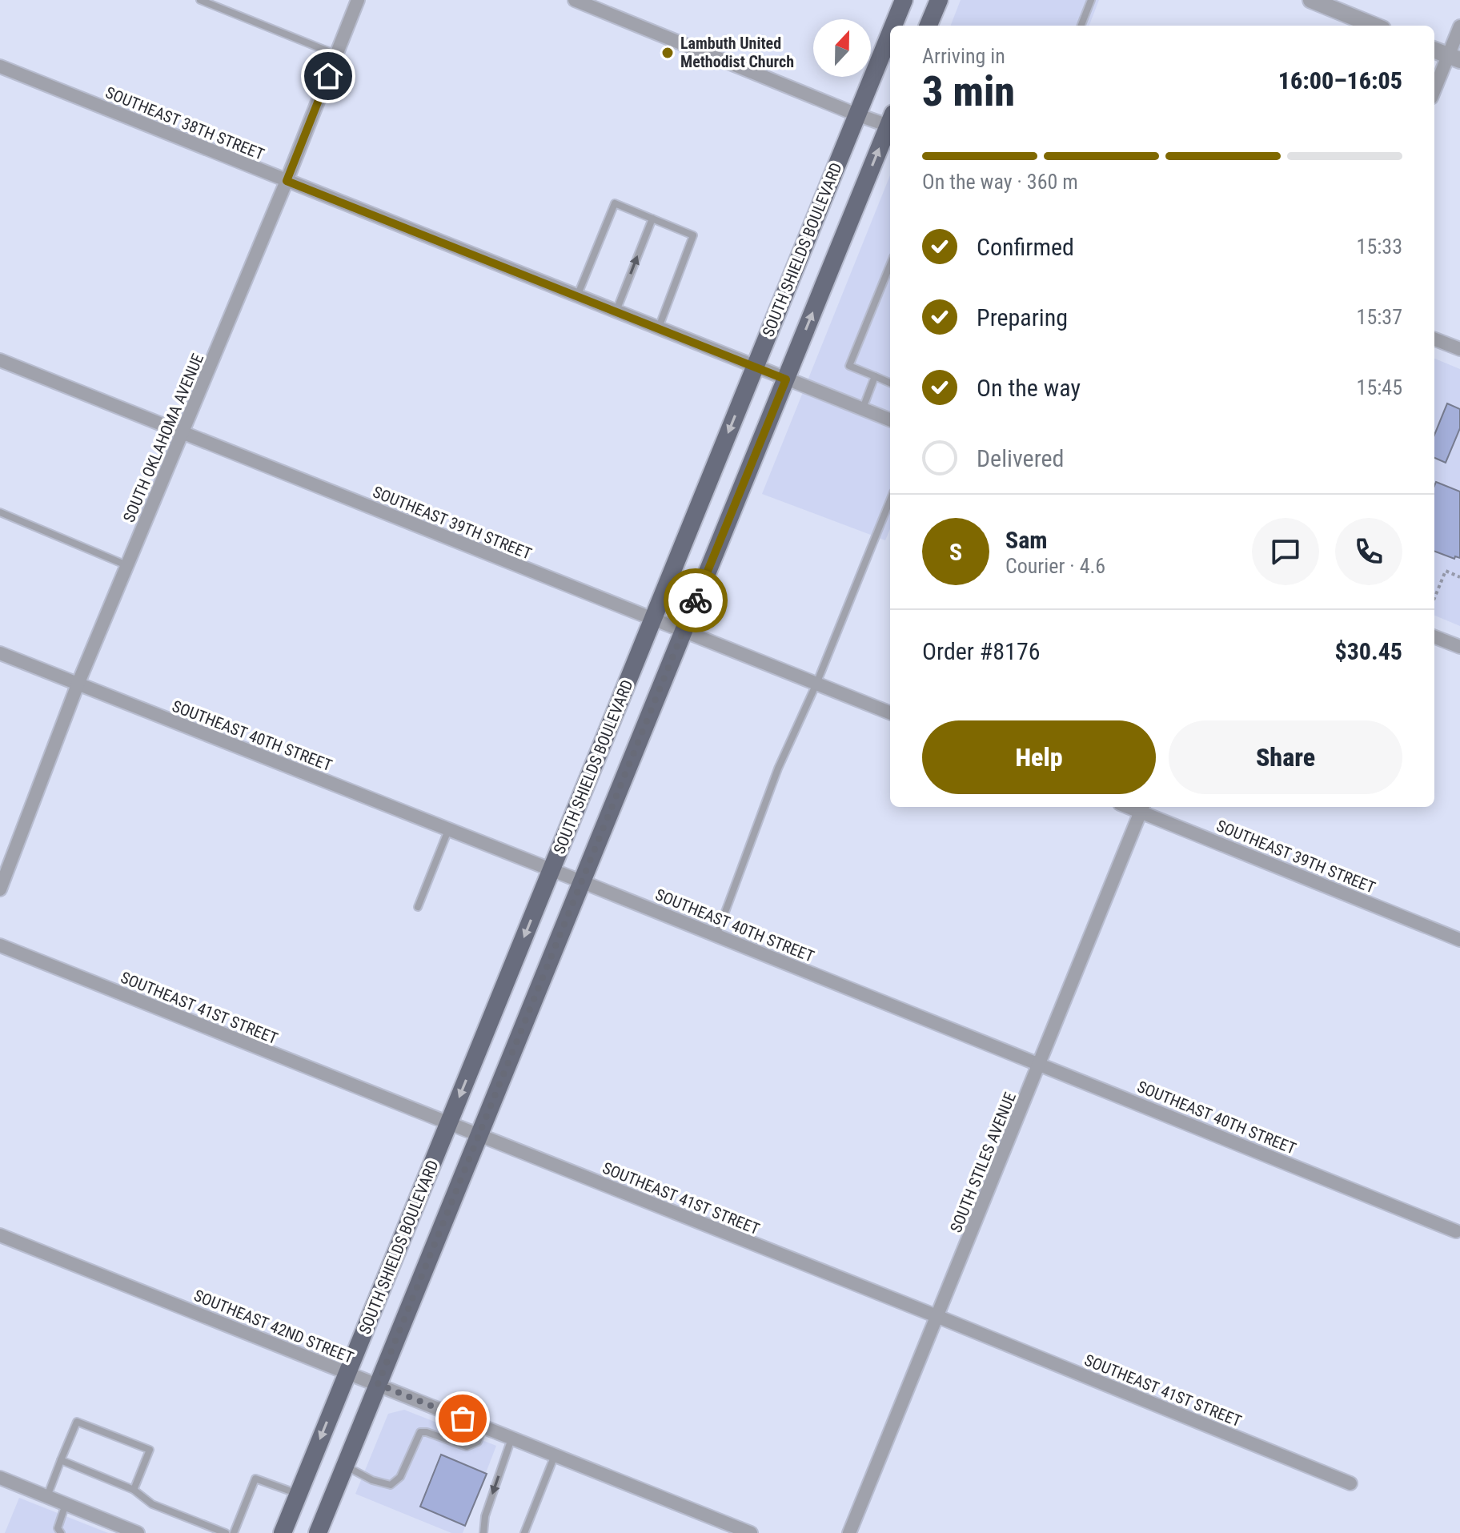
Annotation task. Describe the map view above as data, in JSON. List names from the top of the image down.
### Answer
{
  "streets": {
    "main road": ["SOUTH SHIELDS BOULEVARD"],
    "street": [
      "SOUTHEAST 38TH STREET",
      "SOUTH OKLAHOMA AVENUE",
      "SOUTHEAST 39TH STREET",
      "SOUTHEAST 40TH STREET",
      "SOUTHEAST 41ST STREET",
      "SOUTH STILES AVENUE",
      "SOUTHEAST 42ND STREET"
    ]
  },
  "crossings": [
    ["SOUTHEAST 38TH STREET", "SOUTH SHIELDS BOULEVARD"],
    ["SOUTHEAST 38TH STREET", "SOUTH OKLAHOMA AVENUE"],
    ["SOUTH SHIELDS BOULEVARD", "SOUTHEAST 39TH STREET"],
    ["SOUTH SHIELDS BOULEVARD", "SOUTHEAST 40TH STREET"],
    ["SOUTH SHIELDS BOULEVARD", "SOUTHEAST 41ST STREET"],
    ["SOUTH SHIELDS BOULEVARD", "SOUTHEAST 42ND STREET"],
    ["SOUTH OKLAHOMA AVENUE", "SOUTHEAST 39TH STREET"],
    ["SOUTH OKLAHOMA AVENUE", "SOUTHEAST 40TH STREET"],
    ["SOUTHEAST 39TH STREET", "SOUTH STILES AVENUE"],
    ["SOUTHEAST 40TH STREET", "SOUTH STILES AVENUE"],
    ["SOUTHEAST 41ST STREET", "SOUTH STILES AVENUE"]
  ],
  "places": ["Lambuth United Methodist Church"],
  "north": "top",
  "page": {
    "heading": ["3 min", "Arriving in", "16:00–16:05"],
    "panel": [
      "Sam",
      "Courier · 4.6",
      "Order #8176",
      "$30.45"
    ],
    "bar": "On the way · 360 m",
    "list": [
      ["Confirmed", "15:33"],
      ["Preparing", "15:37"],
      ["On the way", "15:45"],
      "Delivered"
    ],
    "round": "S",
    "buttons": ["Help", "Share"]
  }
}
